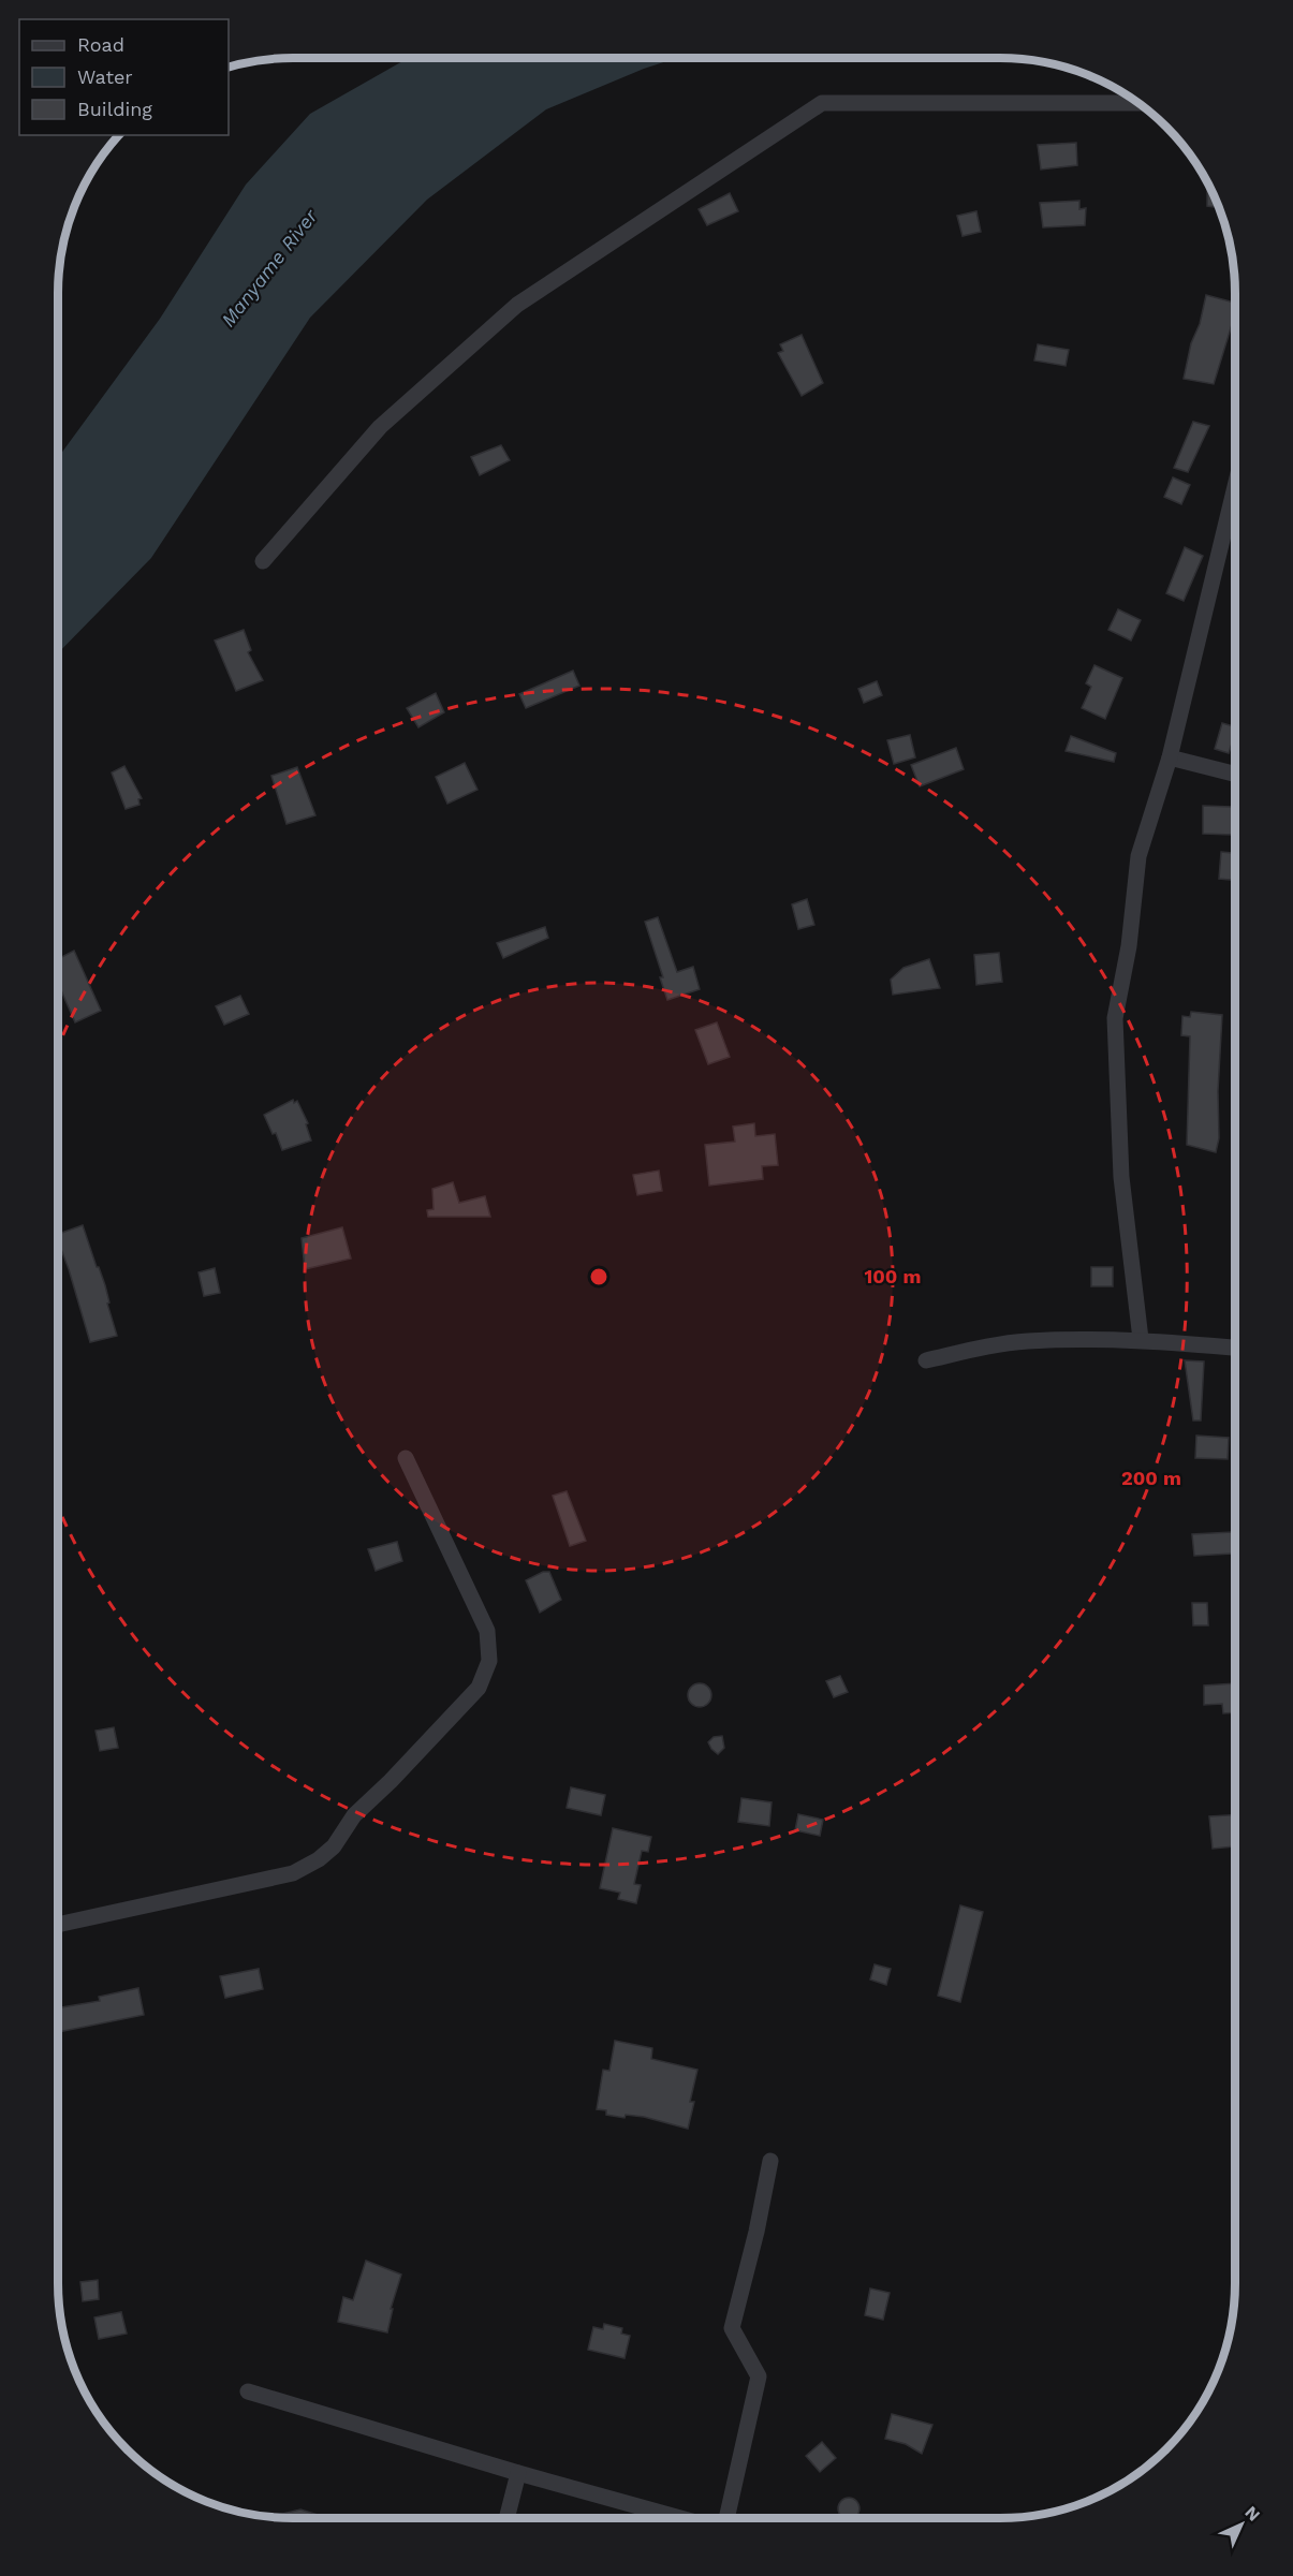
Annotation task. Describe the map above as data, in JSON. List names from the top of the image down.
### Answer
{
  "water": ["Manyame River"],
  "legend": ["Road", "Water", "Building"],
  "north": "top right",
  "rings": ["100 m", "200 m"]
}
